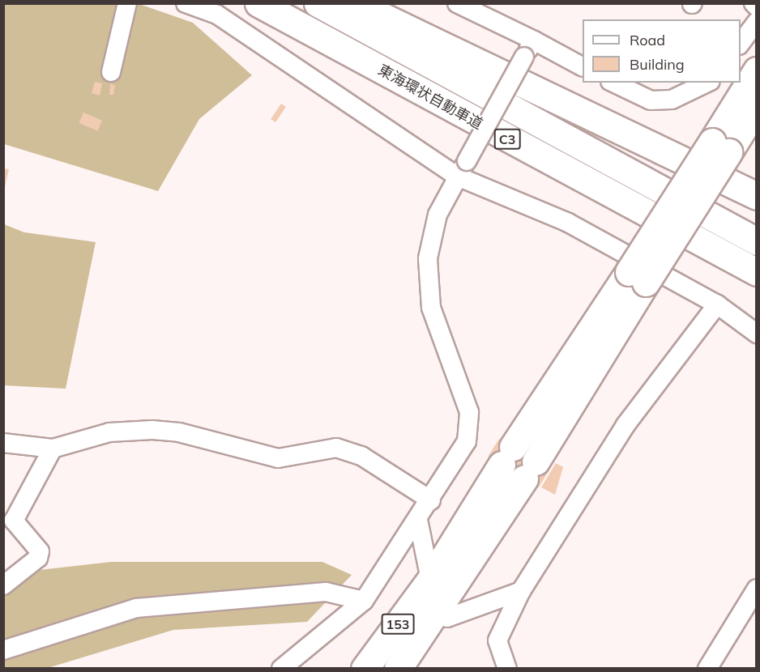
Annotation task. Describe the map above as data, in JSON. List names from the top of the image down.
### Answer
{
  "streets": {
    "highway": ["東海環状自動車道", "C3", "153"]
  },
  "legend": ["Road", "Building"]
}
